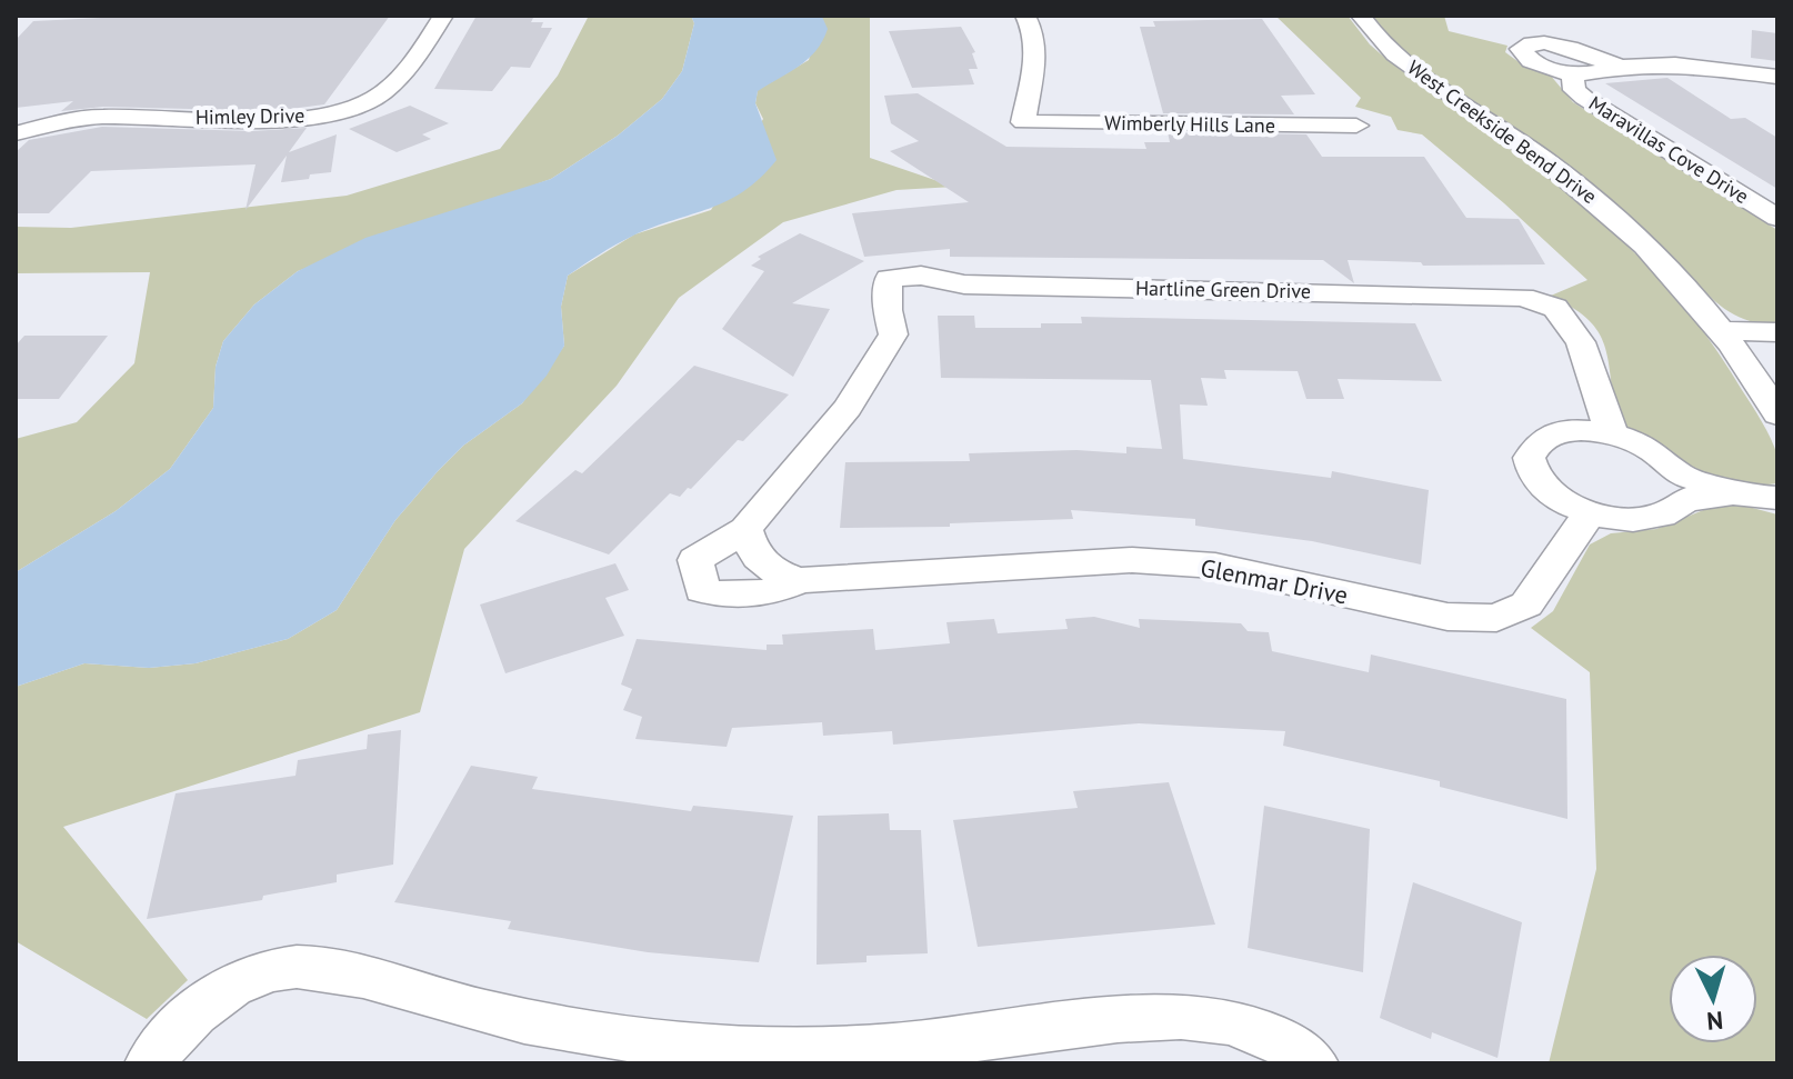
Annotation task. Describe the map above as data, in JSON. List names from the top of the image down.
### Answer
{
  "streets": {
    "street": [
      "Himley Drive",
      "Wimberly Hills Lane",
      "West Creekside Bend Drive",
      "Maravillas Cove Drive",
      "Hartline Green Drive",
      "Glenmar Drive"
    ]
  },
  "crossings": [
    ["Hartline Green Drive", "Glenmar Drive"]
  ],
  "north": "bottom"
}
